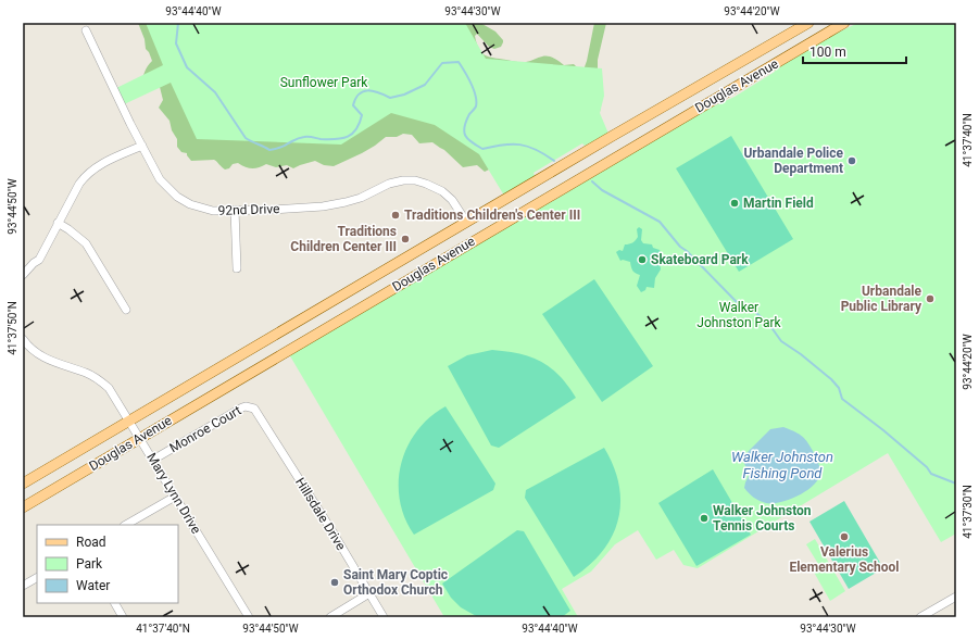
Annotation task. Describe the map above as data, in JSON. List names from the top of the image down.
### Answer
{
  "streets": {
    "main road": ["Douglas Avenue"],
    "street": [
      "92nd Drive",
      "Monroe Court",
      "Mary Lynn Drive",
      "Hillsdale Drive"
    ]
  },
  "crossings": [
    ["Douglas Avenue", "92nd Drive"],
    ["Douglas Avenue", "Mary Lynn Drive"],
    ["Monroe Court", "Mary Lynn Drive"],
    ["Monroe Court", "Hillsdale Drive"]
  ],
  "water": ["Walker Johnston Fishing Pond"],
  "parks": ["Sunflower Park", "Walker Johnston Park"],
  "places": [
    "Urbandale Police Department",
    "Martin Field",
    "Traditions Children's Center III",
    "Traditions Children Center III",
    "Skateboard Park",
    "Urbandale Public Library",
    "Walker Johnston Tennis Courts",
    "Valerius Elementary School",
    "Saint Mary Coptic Orthodox Church"
  ],
  "legend": ["Road", "Park", "Water"],
  "scale_bar": "100 m",
  "coordinates": [
    "93°44'40\"W",
    "93°44'30\"W",
    "93°44'20\"W",
    "41°37'40\"N",
    "93°44'50\"W",
    "41°37'50\"N",
    "41°37'30\"N"
  ]
}
